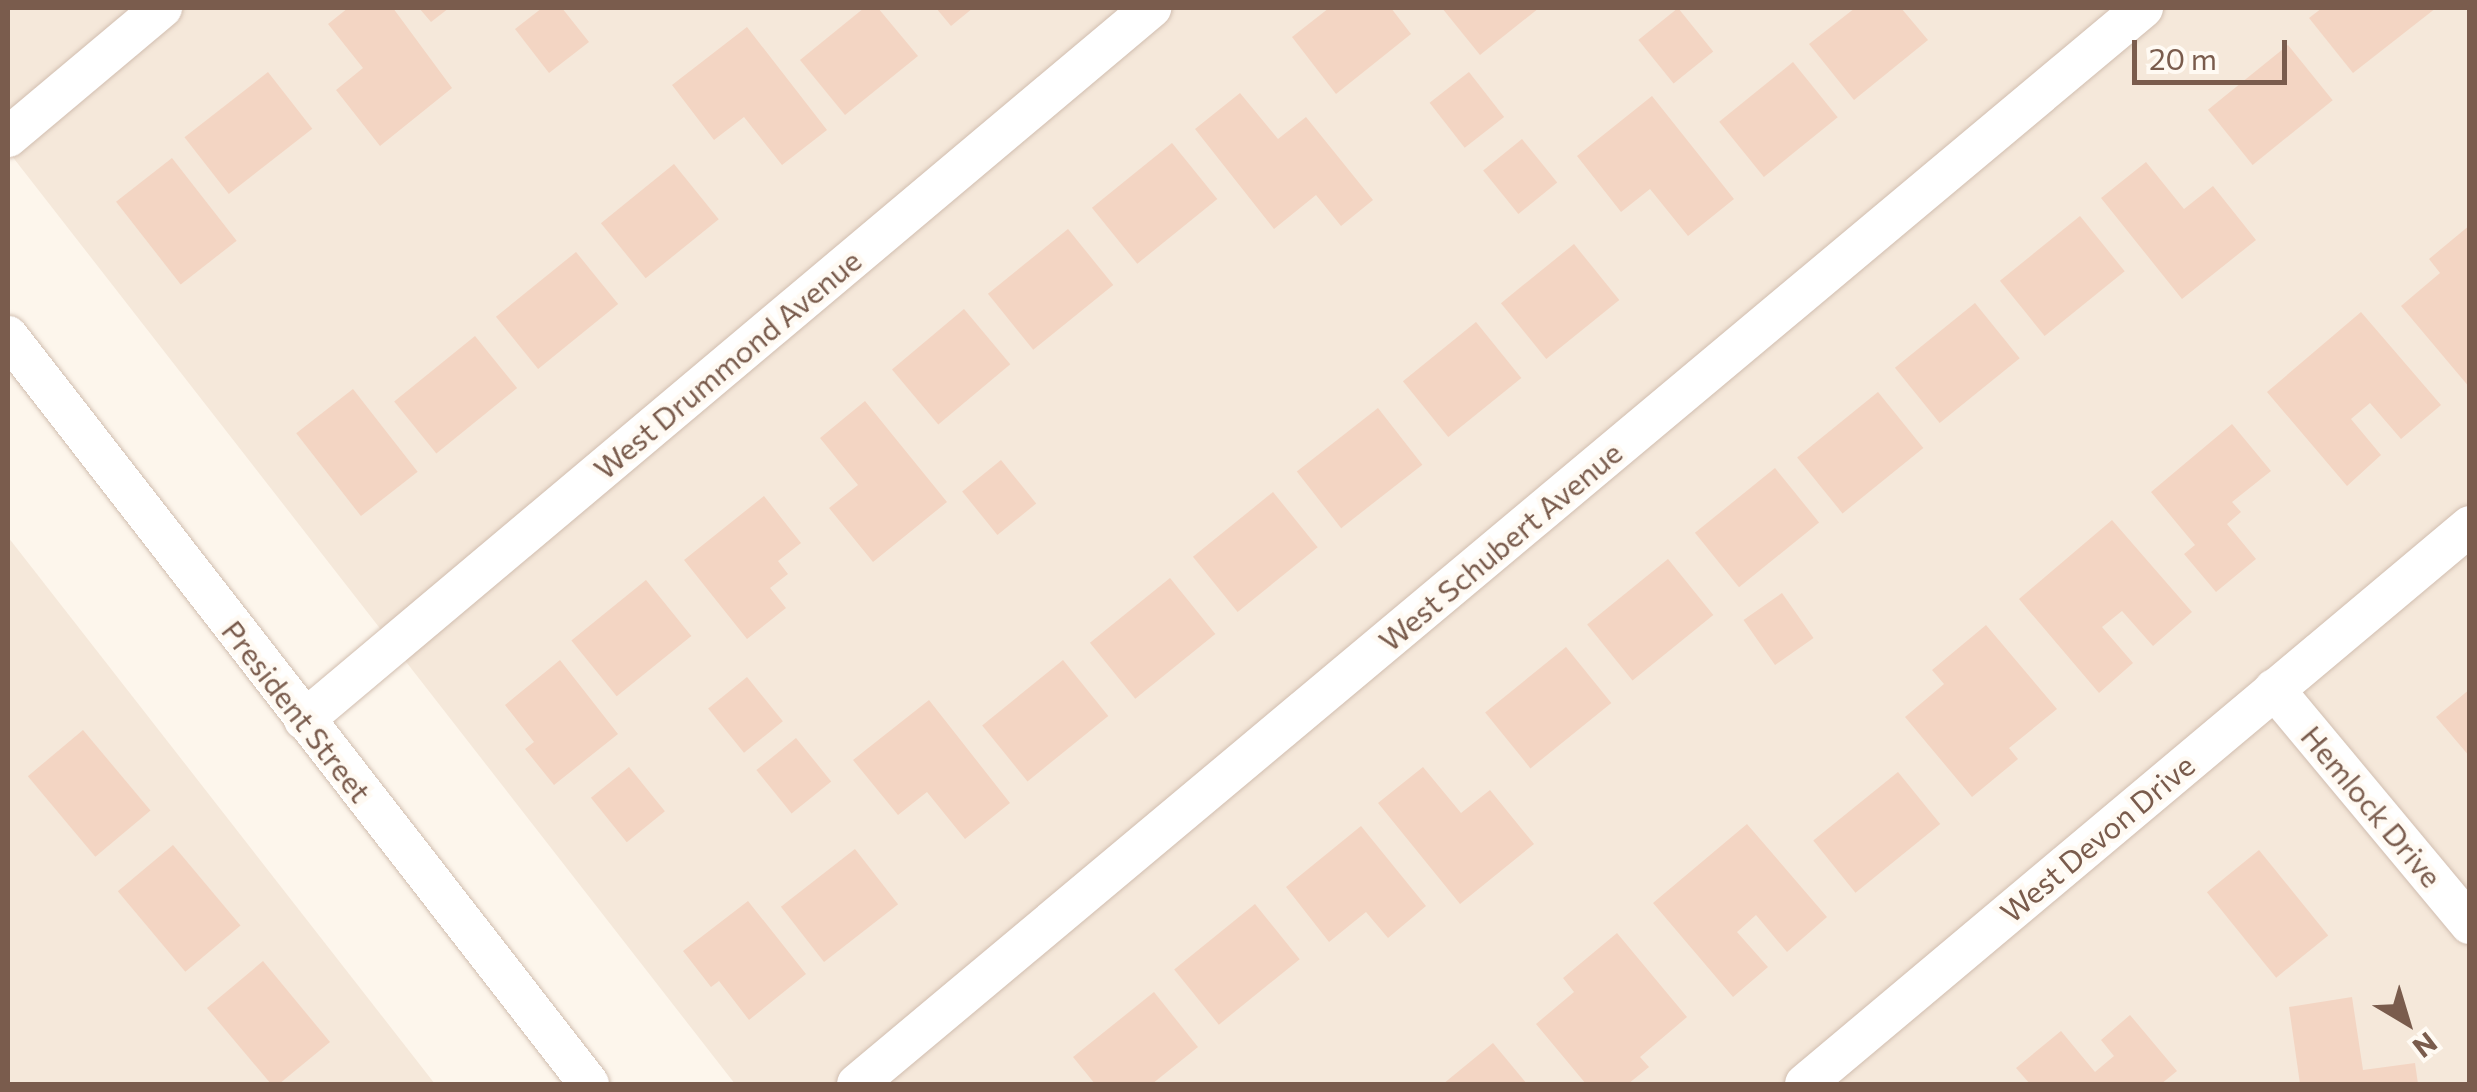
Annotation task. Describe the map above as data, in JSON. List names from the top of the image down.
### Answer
{
  "streets": {
    "street": [
      "West Drummond Avenue",
      "West Schubert Avenue",
      "President Street",
      "Hemlock Drive",
      "West Devon Drive"
    ]
  },
  "crossings": [
    ["West Drummond Avenue", "President Street"],
    ["Hemlock Drive", "West Devon Drive"]
  ],
  "scale_bar": "20 m",
  "north": "bottom right"
}
